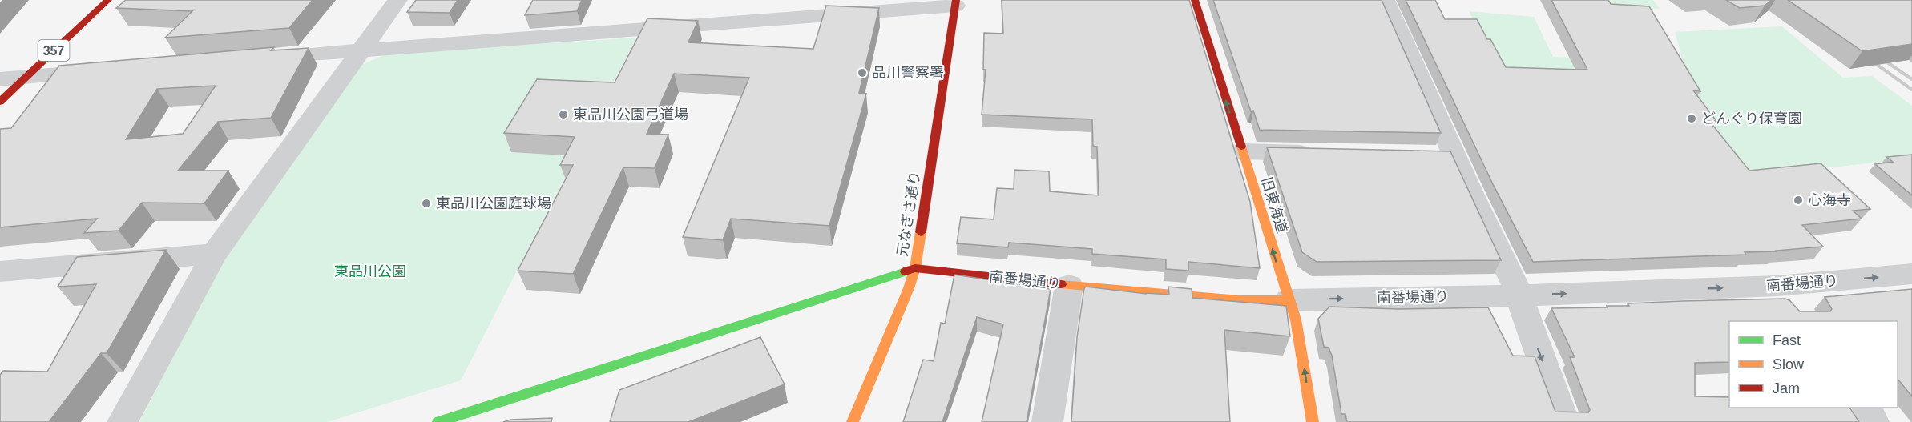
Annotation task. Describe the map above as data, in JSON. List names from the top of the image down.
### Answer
{
  "streets": {
    "main road": [
      "357",
      "旧東海道",
      "元なぎさ通り",
      "南番場通り"
    ]
  },
  "crossings": [
    ["旧東海道", "南番場通り"],
    ["元なぎさ通り", "南番場通り"]
  ],
  "one_way": ["旧東海道", "南番場通り"],
  "parks": ["東品川公園"],
  "places": [
    "品川警察署",
    "東品川公園弓道場",
    "どんぐり保育園",
    "心海寺",
    "東品川公園庭球場"
  ],
  "legend": ["Fast", "Slow", "Jam"]
}
